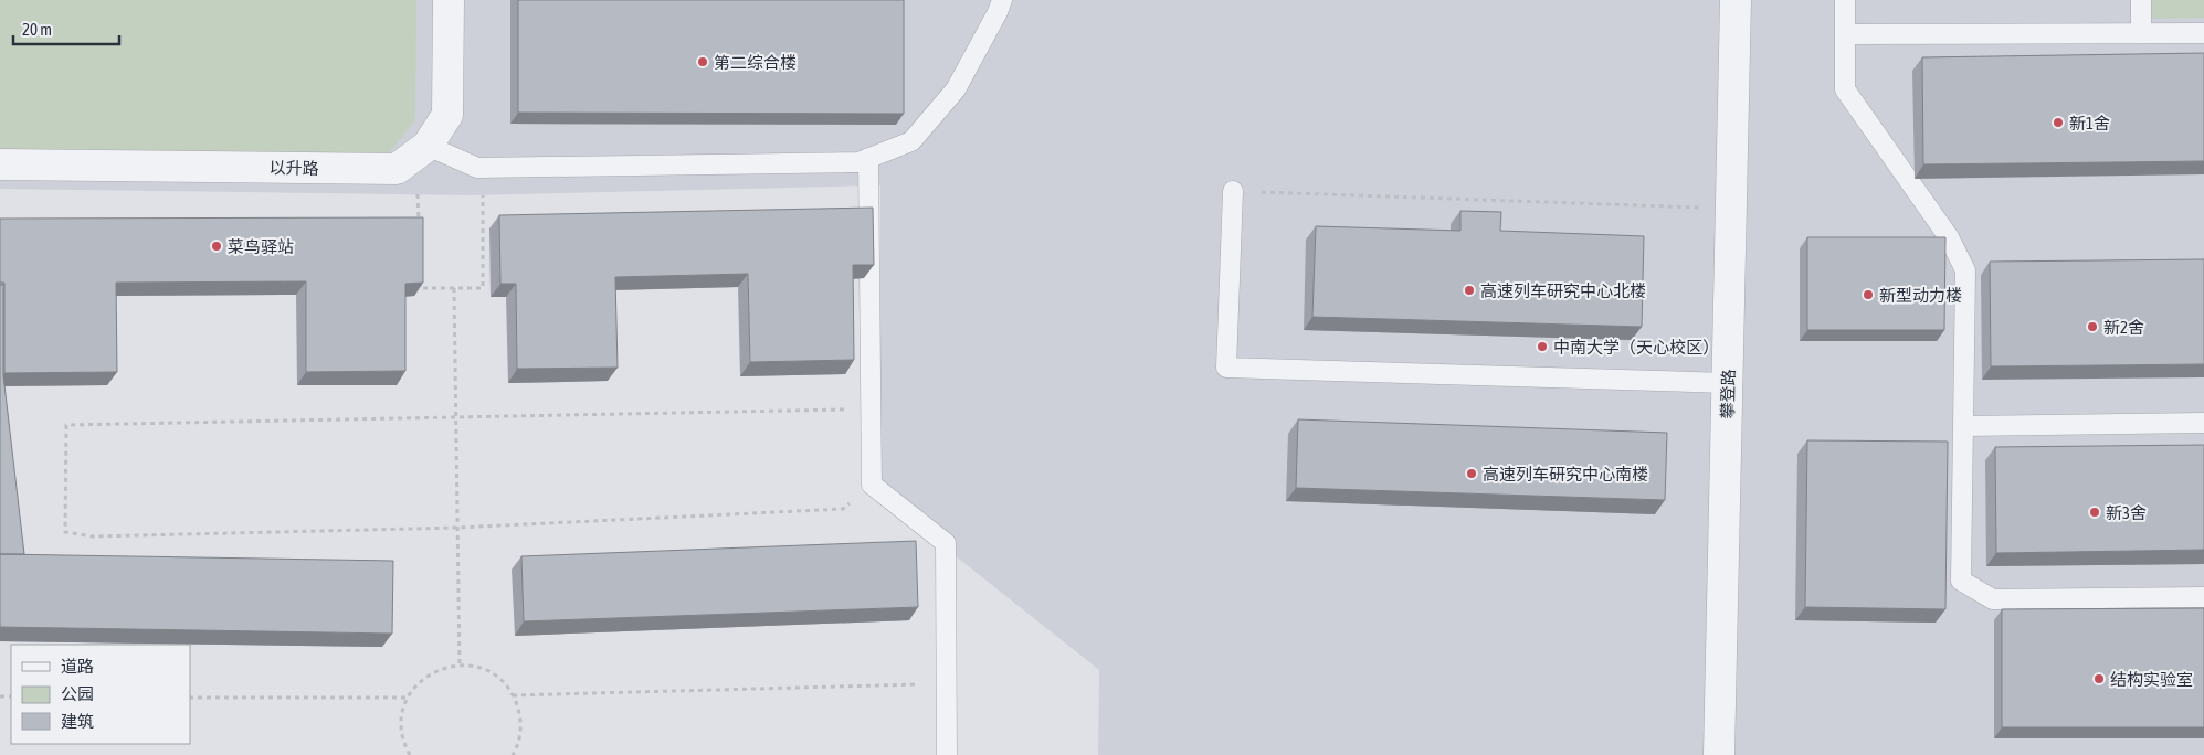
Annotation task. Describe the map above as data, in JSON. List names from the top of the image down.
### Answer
{
  "streets": {
    "street": ["以升路", "攀登路"]
  },
  "places": [
    "第二综合楼",
    "新1舍",
    "菜鸟驿站",
    "高速列车研究中心北楼",
    "新型动力楼",
    "新2舍",
    "中南大学（天心校区）",
    "高速列车研究中心南楼",
    "新3舍",
    "结构实验室"
  ],
  "legend": ["道路", "公园", "建筑"],
  "scale_bar": "20 m"
}
